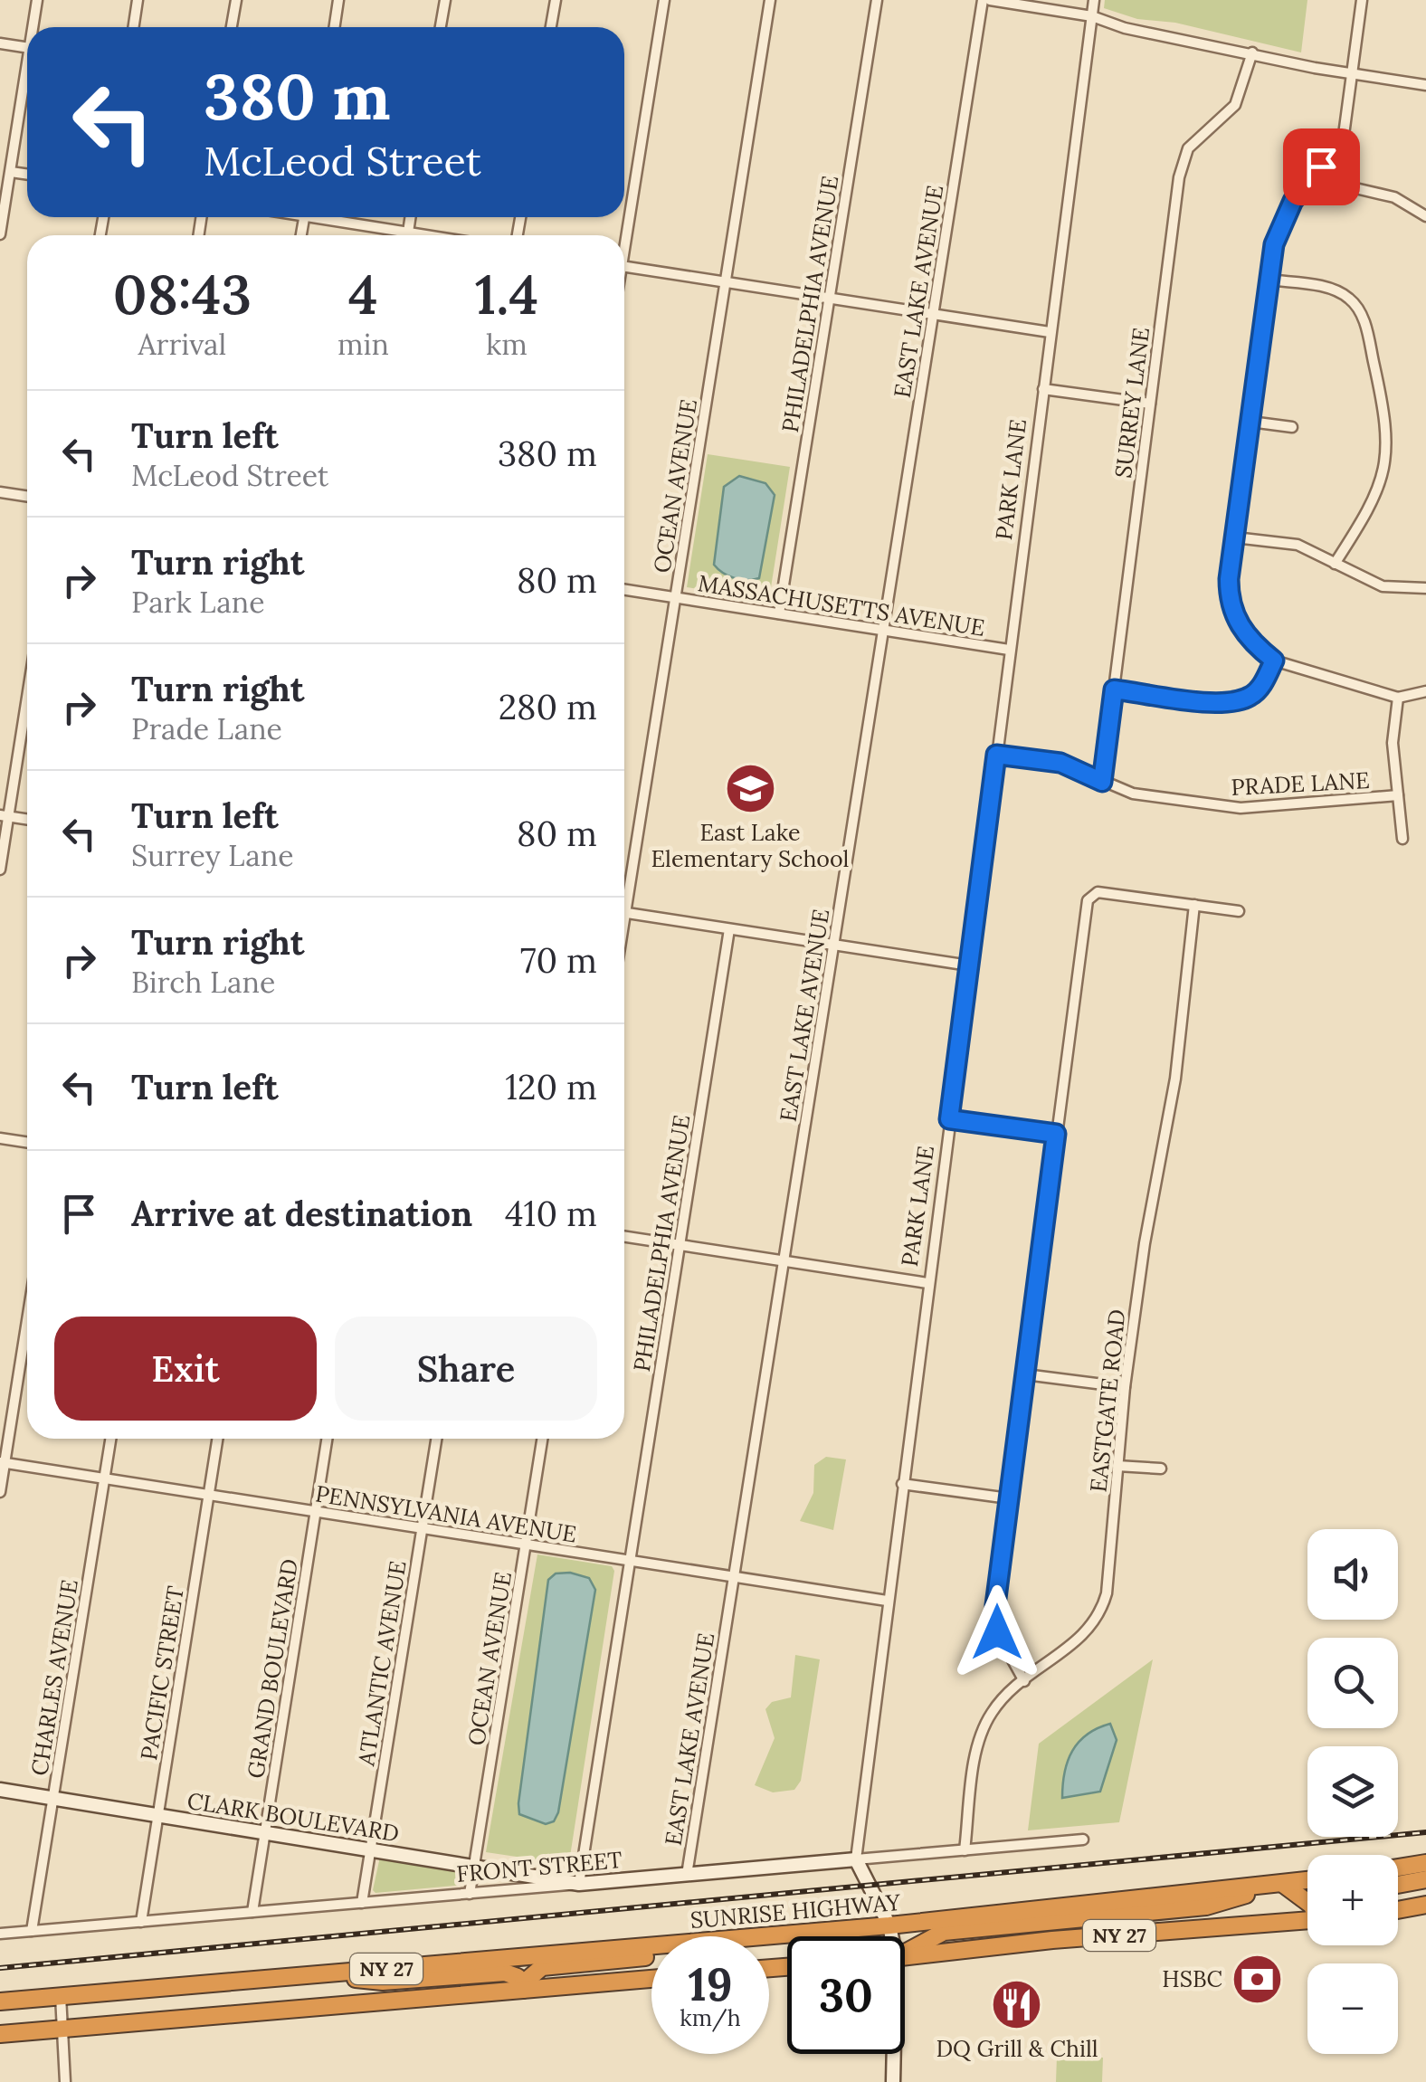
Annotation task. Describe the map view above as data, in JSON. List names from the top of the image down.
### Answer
{
  "streets": {
    "highway": ["SUNRISE HIGHWAY", "NY 27"],
    "street": [
      "EAST LAKE AVENUE",
      "PHILADELPHIA AVENUE",
      "SURREY LANE",
      "PARK LANE",
      "OCEAN AVENUE",
      "MASSACHUSETTS AVENUE",
      "PRADE LANE",
      "EASTGATE ROAD",
      "PENNSYLVANIA AVENUE",
      "ATLANTIC AVENUE",
      "GRAND BOULEVARD",
      "PACIFIC STREET",
      "CHARLES AVENUE",
      "CLARK BOULEVARD",
      "FRONT STREET"
    ]
  },
  "crossings": [
    ["EAST LAKE AVENUE", "MASSACHUSETTS AVENUE"],
    ["EAST LAKE AVENUE", "PENNSYLVANIA AVENUE"],
    ["EAST LAKE AVENUE", "FRONT STREET"],
    ["PHILADELPHIA AVENUE", "MASSACHUSETTS AVENUE"],
    ["PHILADELPHIA AVENUE", "PENNSYLVANIA AVENUE"],
    ["PHILADELPHIA AVENUE", "CLARK BOULEVARD"],
    ["PHILADELPHIA AVENUE", "FRONT STREET"],
    ["SURREY LANE", "PRADE LANE"],
    ["PARK LANE", "MASSACHUSETTS AVENUE"],
    ["PARK LANE", "PRADE LANE"],
    ["PARK LANE", "PENNSYLVANIA AVENUE"],
    ["PARK LANE", "FRONT STREET"],
    ["OCEAN AVENUE", "MASSACHUSETTS AVENUE"],
    ["OCEAN AVENUE", "PENNSYLVANIA AVENUE"],
    ["OCEAN AVENUE", "CLARK BOULEVARD"],
    ["OCEAN AVENUE", "FRONT STREET"],
    ["EASTGATE ROAD", "FRONT STREET"],
    ["PENNSYLVANIA AVENUE", "ATLANTIC AVENUE"],
    ["PENNSYLVANIA AVENUE", "GRAND BOULEVARD"],
    ["PENNSYLVANIA AVENUE", "PACIFIC STREET"],
    ["PENNSYLVANIA AVENUE", "CHARLES AVENUE"],
    ["ATLANTIC AVENUE", "CLARK BOULEVARD"],
    ["ATLANTIC AVENUE", "FRONT STREET"],
    ["GRAND BOULEVARD", "CLARK BOULEVARD"],
    ["GRAND BOULEVARD", "FRONT STREET"],
    ["PACIFIC STREET", "CLARK BOULEVARD"],
    ["PACIFIC STREET", "FRONT STREET"],
    ["CHARLES AVENUE", "CLARK BOULEVARD"],
    ["CHARLES AVENUE", "FRONT STREET"],
    ["CLARK BOULEVARD", "FRONT STREET"]
  ],
  "places": {
    "school or university": ["East Lake Elementary School"],
    "bank": ["HSBC"],
    "restaurant": ["DQ Grill & Chill"]
  },
  "page": {
    "turn": ["380 m", "McLeod Street"],
    "eta": [
      "08:43",
      "Arrival",
      "4",
      "min",
      "1.4",
      "km"
    ],
    "list": [
      {
        "name": "Turn left",
        "note": "McLeod Street",
        "value": "380 m"
      },
      {
        "name": "Turn right",
        "note": "Park Lane",
        "value": "80 m"
      },
      {
        "name": "Turn right",
        "note": "Prade Lane",
        "value": "280 m"
      },
      {
        "name": "Turn left",
        "note": "Surrey Lane",
        "value": "80 m"
      },
      {
        "name": "Turn right",
        "note": "Birch Lane",
        "value": "70 m"
      },
      {
        "name": "Turn left",
        "value": "120 m"
      },
      {
        "name": "Arrive at destination",
        "value": "410 m"
      }
    ],
    "buttons": ["Exit", "Share"],
    "map_buttons": ["+", "−"],
    "speed": "19 km/h",
    "limit": "30"
  }
}
